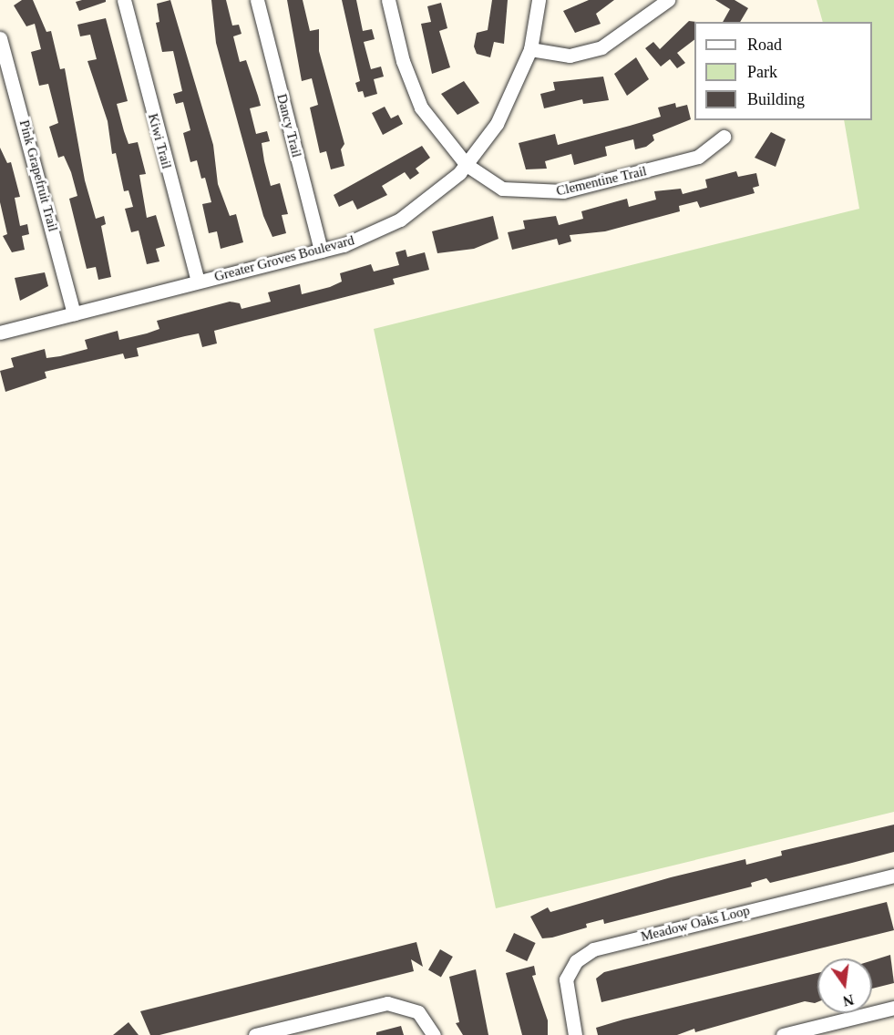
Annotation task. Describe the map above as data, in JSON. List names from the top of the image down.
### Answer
{
  "streets": {
    "street": [
      "Dancy Trail",
      "Kiwi Trail",
      "Pink Grapefruit Trail",
      "Clementine Trail",
      "Greater Groves Boulevard",
      "Meadow Oaks Loop"
    ]
  },
  "crossings": [
    ["Dancy Trail", "Greater Groves Boulevard"],
    ["Kiwi Trail", "Greater Groves Boulevard"],
    ["Pink Grapefruit Trail", "Greater Groves Boulevard"],
    ["Clementine Trail", "Greater Groves Boulevard"]
  ],
  "legend": ["Road", "Park", "Building"],
  "north": "bottom"
}
